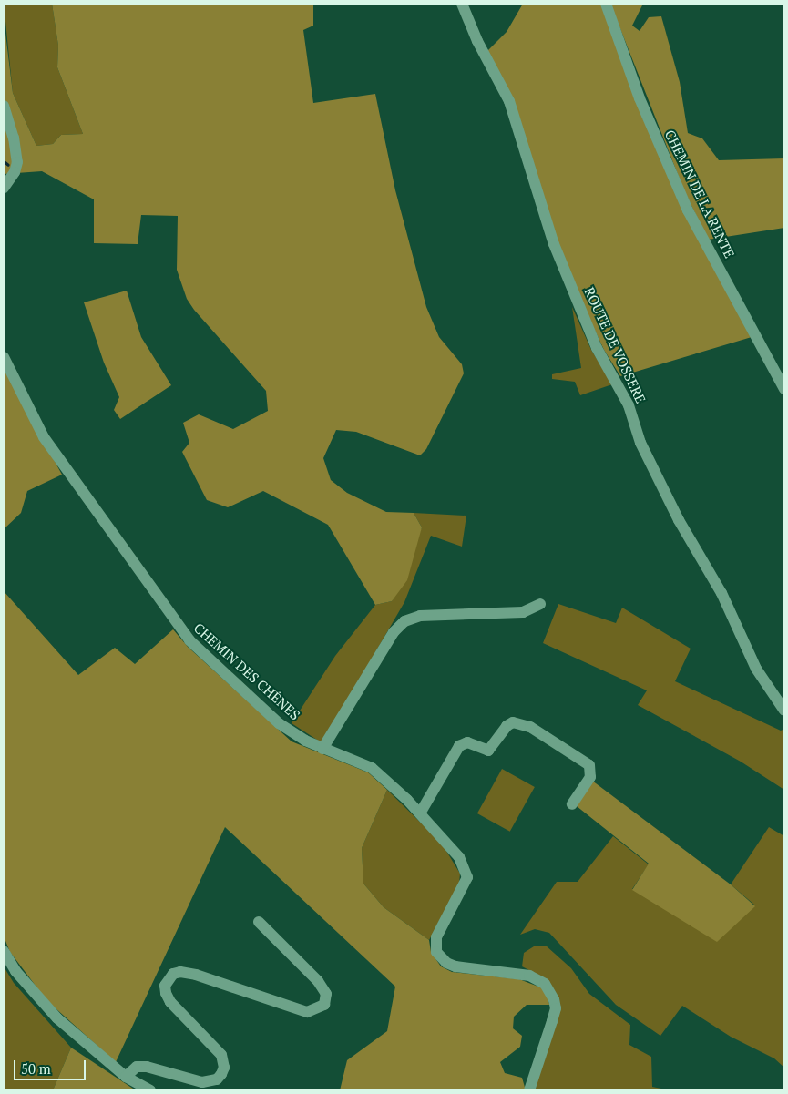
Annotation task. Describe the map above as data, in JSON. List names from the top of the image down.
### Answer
{
  "streets": {
    "street": ["CHEMIN DE LA RENTE", "ROUTE DE VOSSERE", "CHEMIN DES CHÊNES"]
  },
  "scale_bar": "50 m"
}
